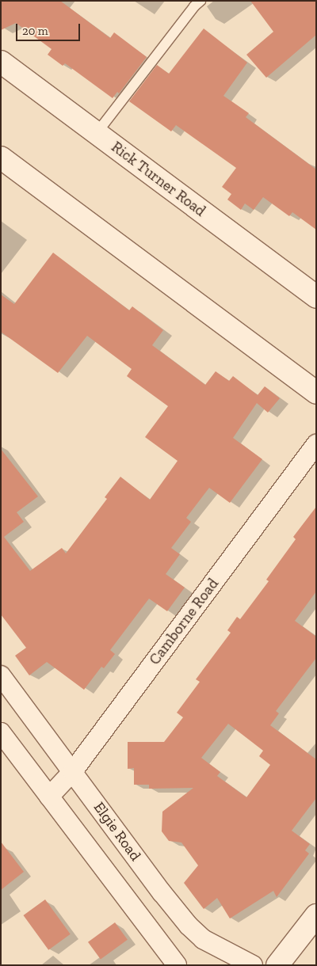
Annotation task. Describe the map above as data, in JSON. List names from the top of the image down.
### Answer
{
  "streets": {
    "main road": ["Rick Turner Road"],
    "street": ["Camborne Road", "Elgie Road"]
  },
  "crossings": [
    ["Camborne Road", "Elgie Road"]
  ],
  "scale_bar": "20 m"
}
